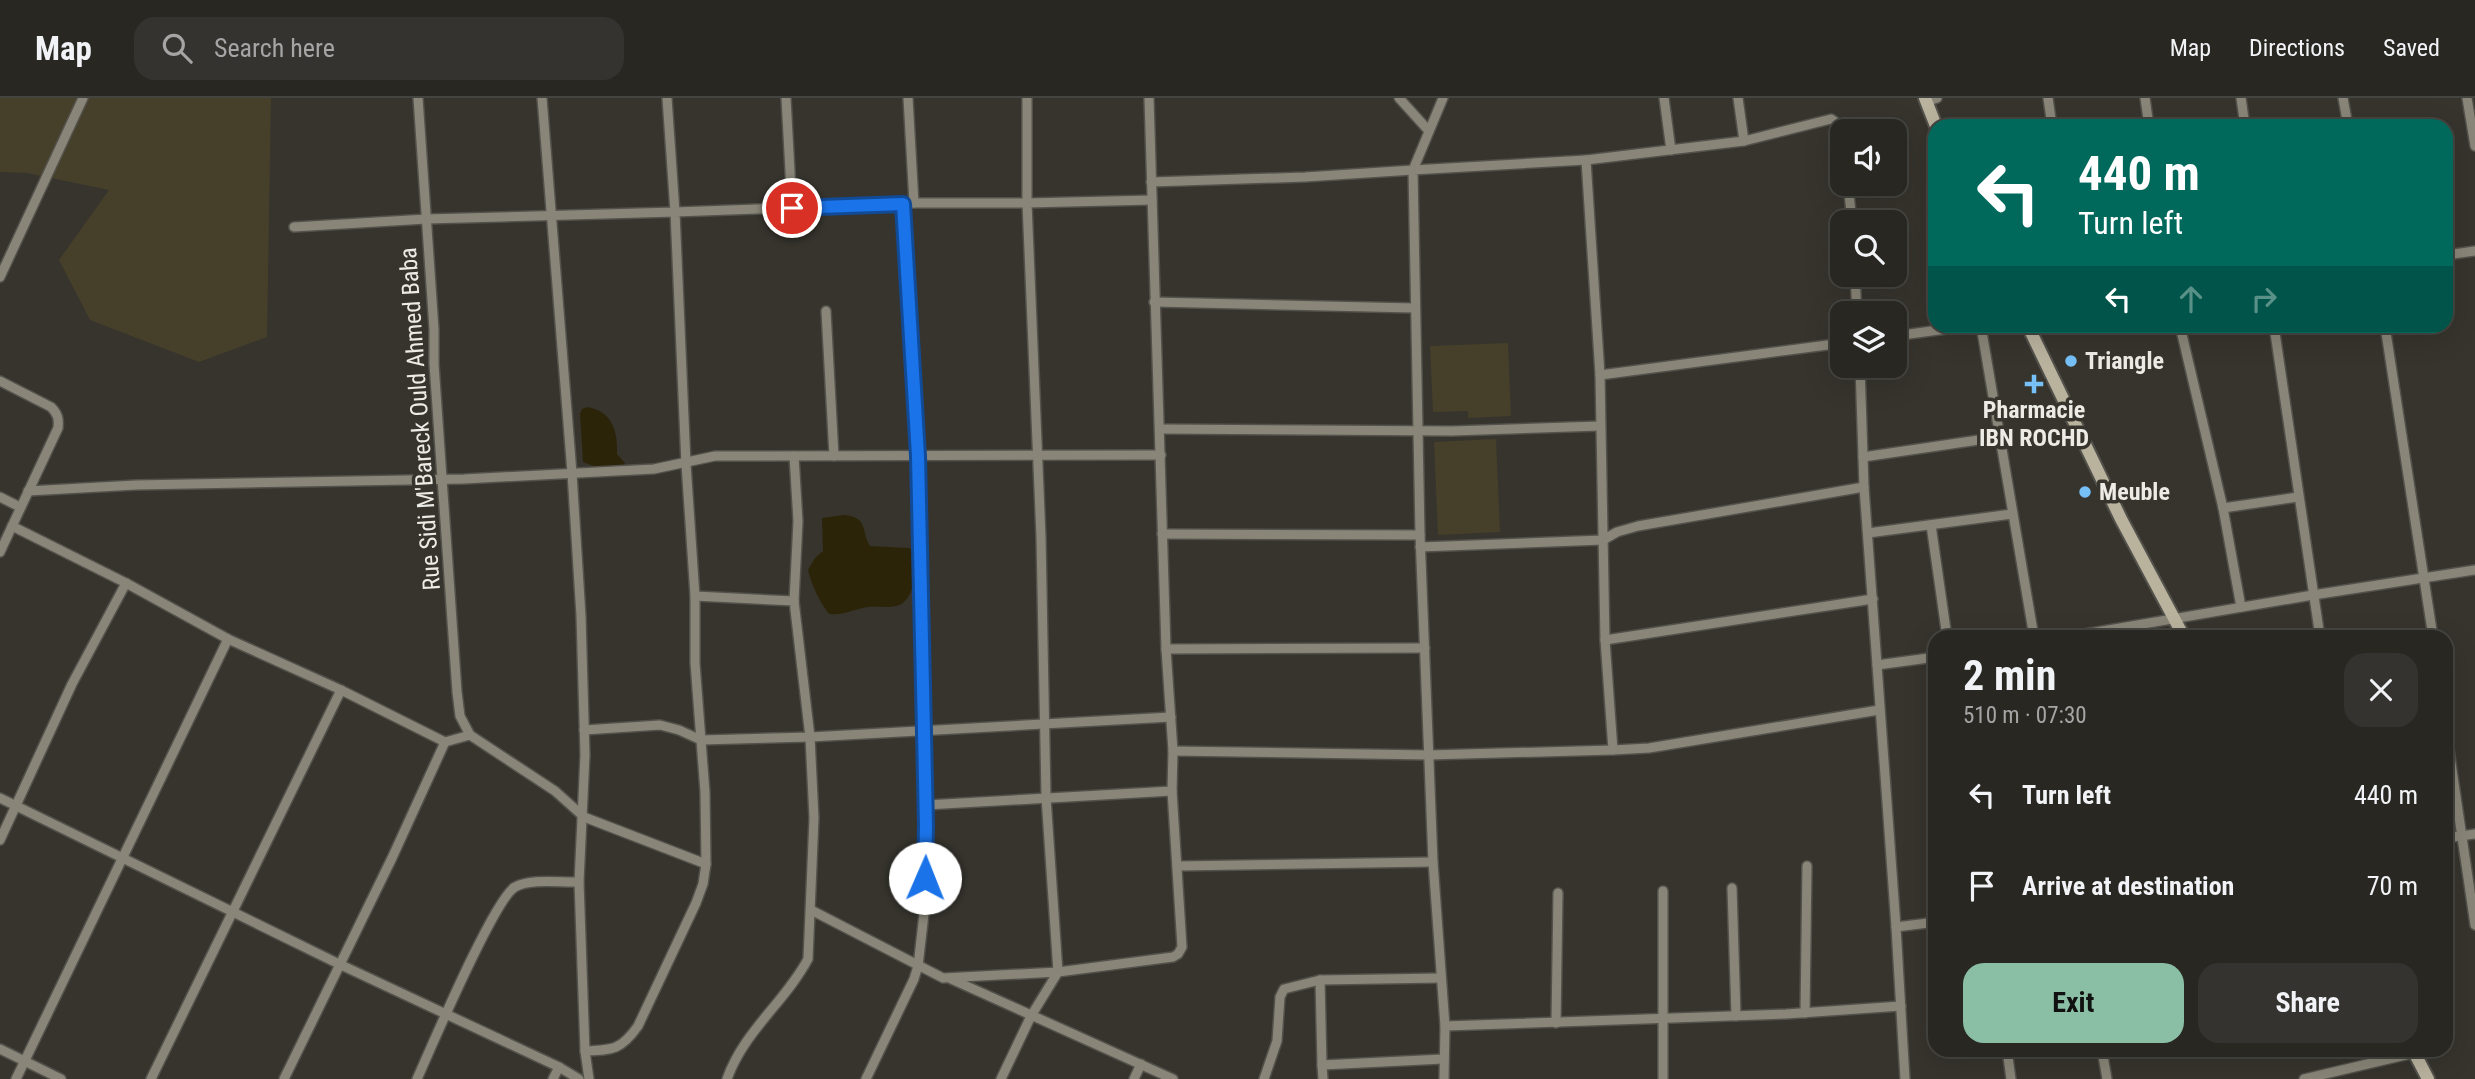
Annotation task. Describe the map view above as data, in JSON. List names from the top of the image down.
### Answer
{
  "streets": {
    "street": ["Rue Sidi M'Bareck Ould Ahmed Baba"]
  },
  "places": {
    "other": ["Triangle", "Meuble"],
    "health": ["Pharmacie IBN ROCHD"]
  },
  "page": {
    "header": "Map",
    "search": "Search here",
    "nav": ["Map", "Directions", "Saved"],
    "turn": ["440 m", "Turn left"],
    "heading": ["2 min", "510 m · 07:30"],
    "list": [
      {
        "name": "Turn left",
        "value": "440 m"
      },
      {
        "name": "Arrive at destination",
        "value": "70 m"
      }
    ],
    "buttons": ["Exit", "Share"]
  }
}
